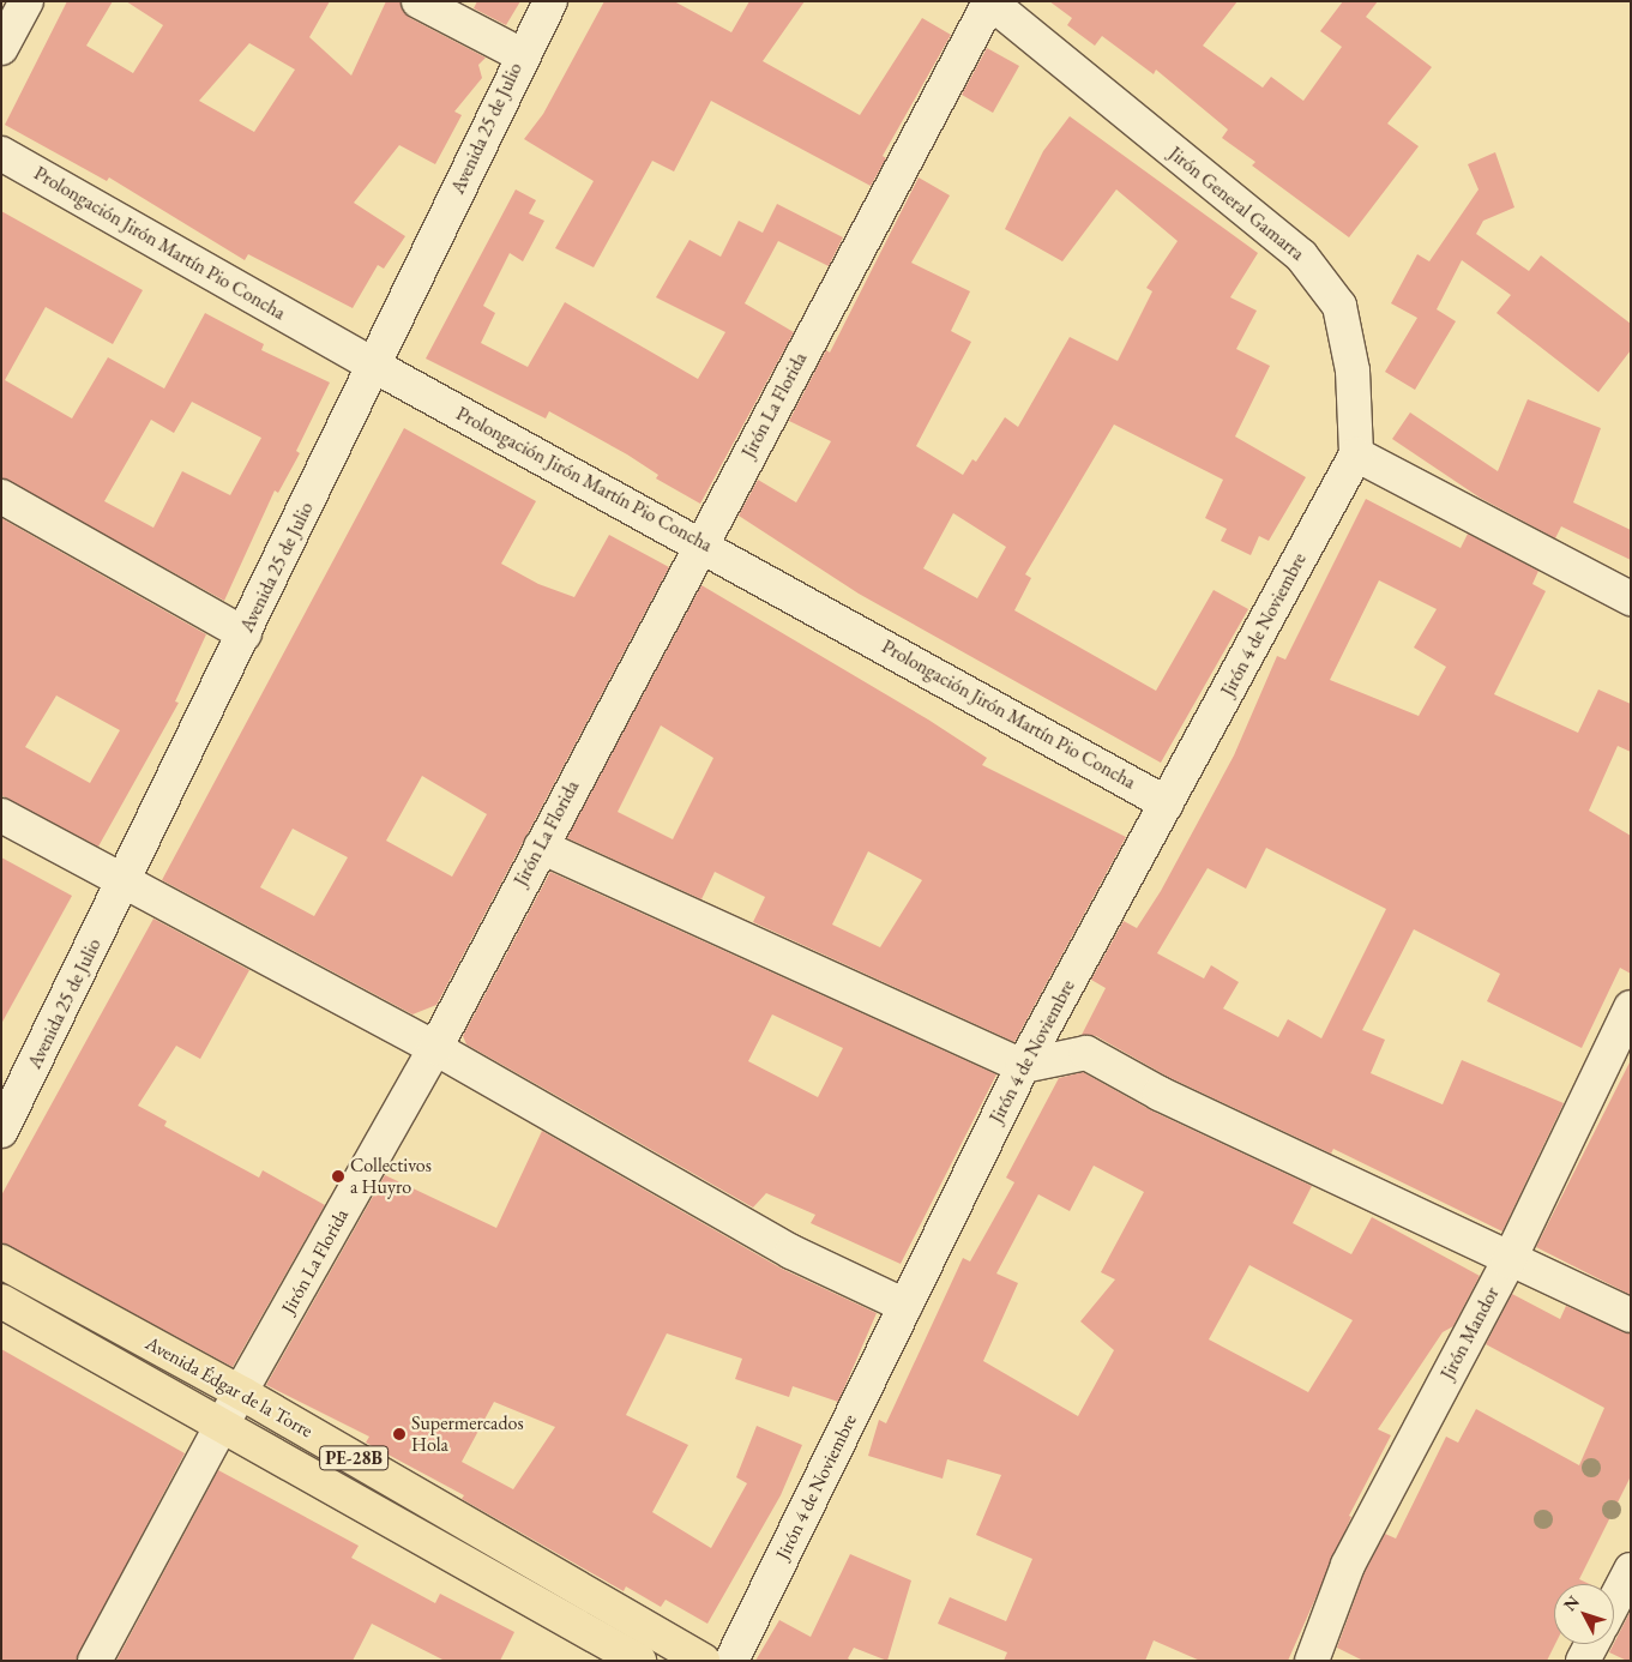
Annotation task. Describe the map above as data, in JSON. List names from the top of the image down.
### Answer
{
  "streets": {
    "highway": ["Avenida Édgar de la Torre", "PE-28B"],
    "street": [
      "Avenida 25 de Julio",
      "Jirón General Gamarra",
      "Prolongación Jirón Martín Pio Concha",
      "Jirón La Florida",
      "Jirón 4 de Noviembre",
      "Jirón Mandor"
    ]
  },
  "crossings": [
    ["Avenida 25 de Julio", "Prolongación Jirón Martín Pio Concha"],
    ["Jirón General Gamarra", "Jirón La Florida"],
    ["Jirón General Gamarra", "Jirón 4 de Noviembre"],
    ["Prolongación Jirón Martín Pio Concha", "Jirón La Florida"],
    ["Prolongación Jirón Martín Pio Concha", "Jirón 4 de Noviembre"],
    ["Jirón La Florida", "Avenida Édgar de la Torre"]
  ],
  "places": ["Collectivos a Huyro", "Supermercados Hola"],
  "north": "top left"
}
